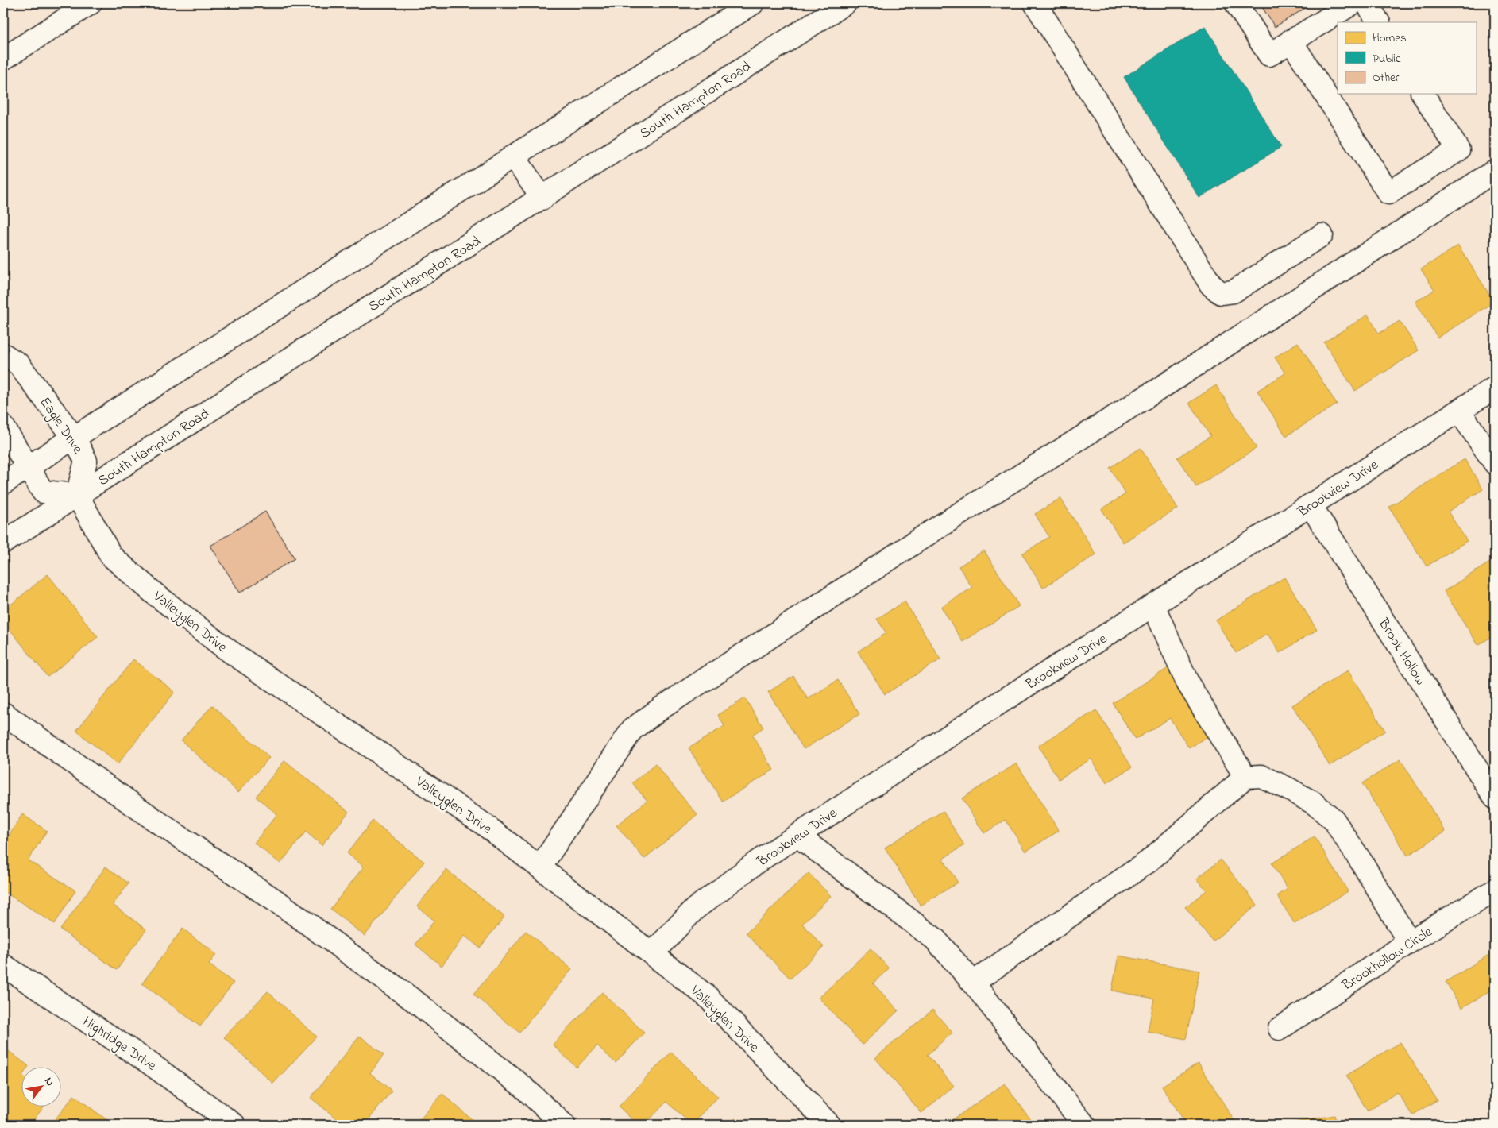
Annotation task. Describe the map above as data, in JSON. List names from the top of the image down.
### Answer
{
  "streets": {
    "street": [
      "South Hampton Road",
      "Eagle Drive",
      "Brookview Drive",
      "Valleyglen Drive",
      "Brook Hollow",
      "Brookhollow Circle",
      "Highridge Drive"
    ]
  },
  "crossings": [
    ["South Hampton Road", "Eagle Drive"],
    ["South Hampton Road", "Valleyglen Drive"],
    ["Eagle Drive", "Valleyglen Drive"],
    ["Brookview Drive", "Valleyglen Drive"],
    ["Brookview Drive", "Brook Hollow"]
  ],
  "legend": ["Homes", "Public", "Other"],
  "north": "top right"
}
